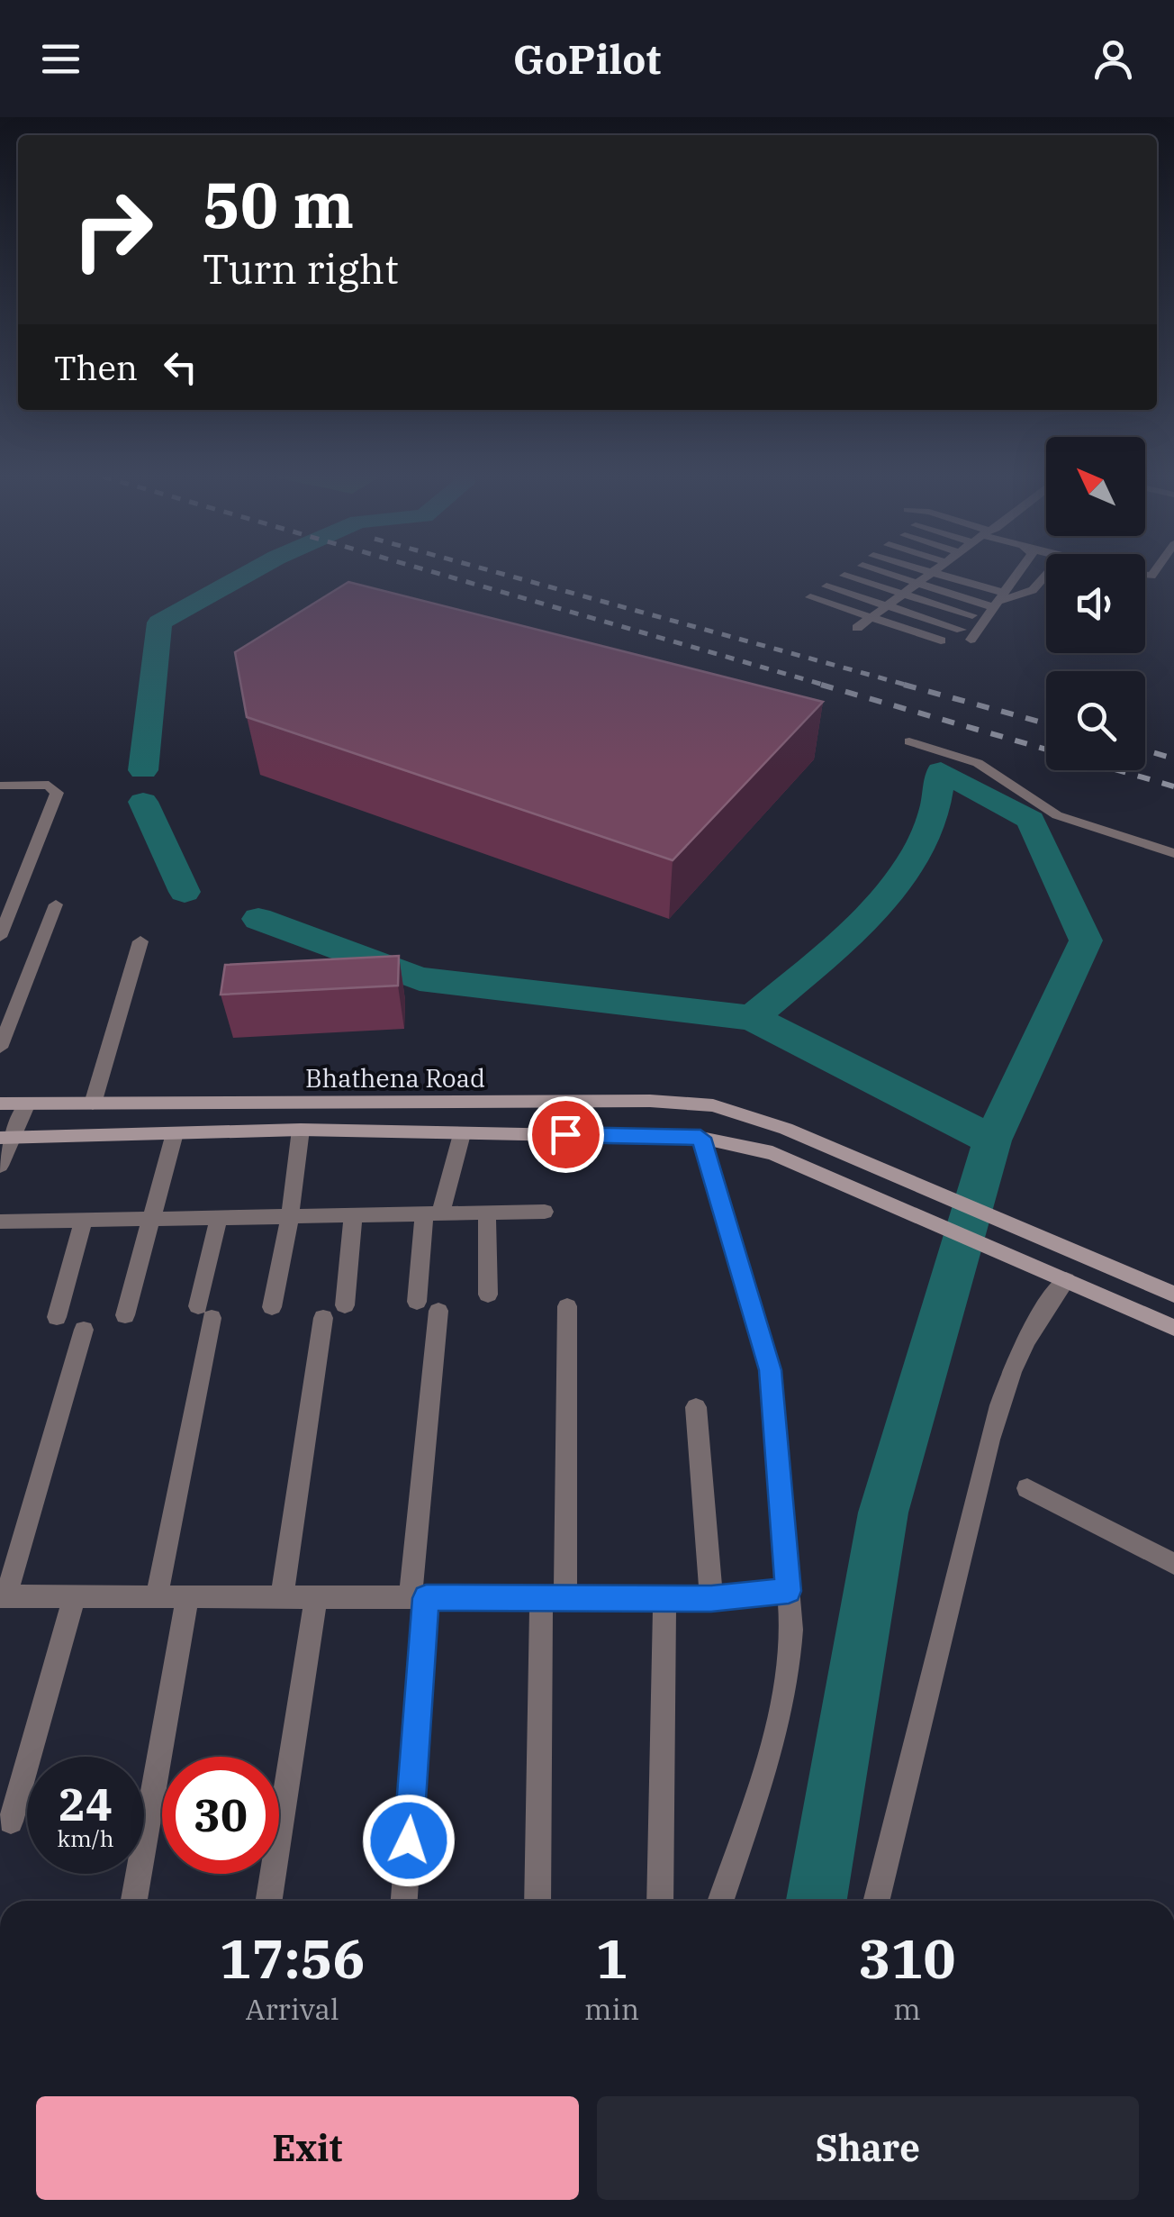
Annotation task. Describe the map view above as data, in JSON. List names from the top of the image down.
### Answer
{
  "streets": {
    "street": ["Bhathena Road"]
  },
  "north": "top left",
  "page": {
    "header": "GoPilot",
    "turn": ["50 m", "Turn right"],
    "then": "Then",
    "speed": "24 km/h",
    "limit": "30",
    "eta": [
      "17:56",
      "Arrival",
      "1",
      "min",
      "310",
      "m"
    ],
    "buttons": ["Exit", "Share"]
  }
}
